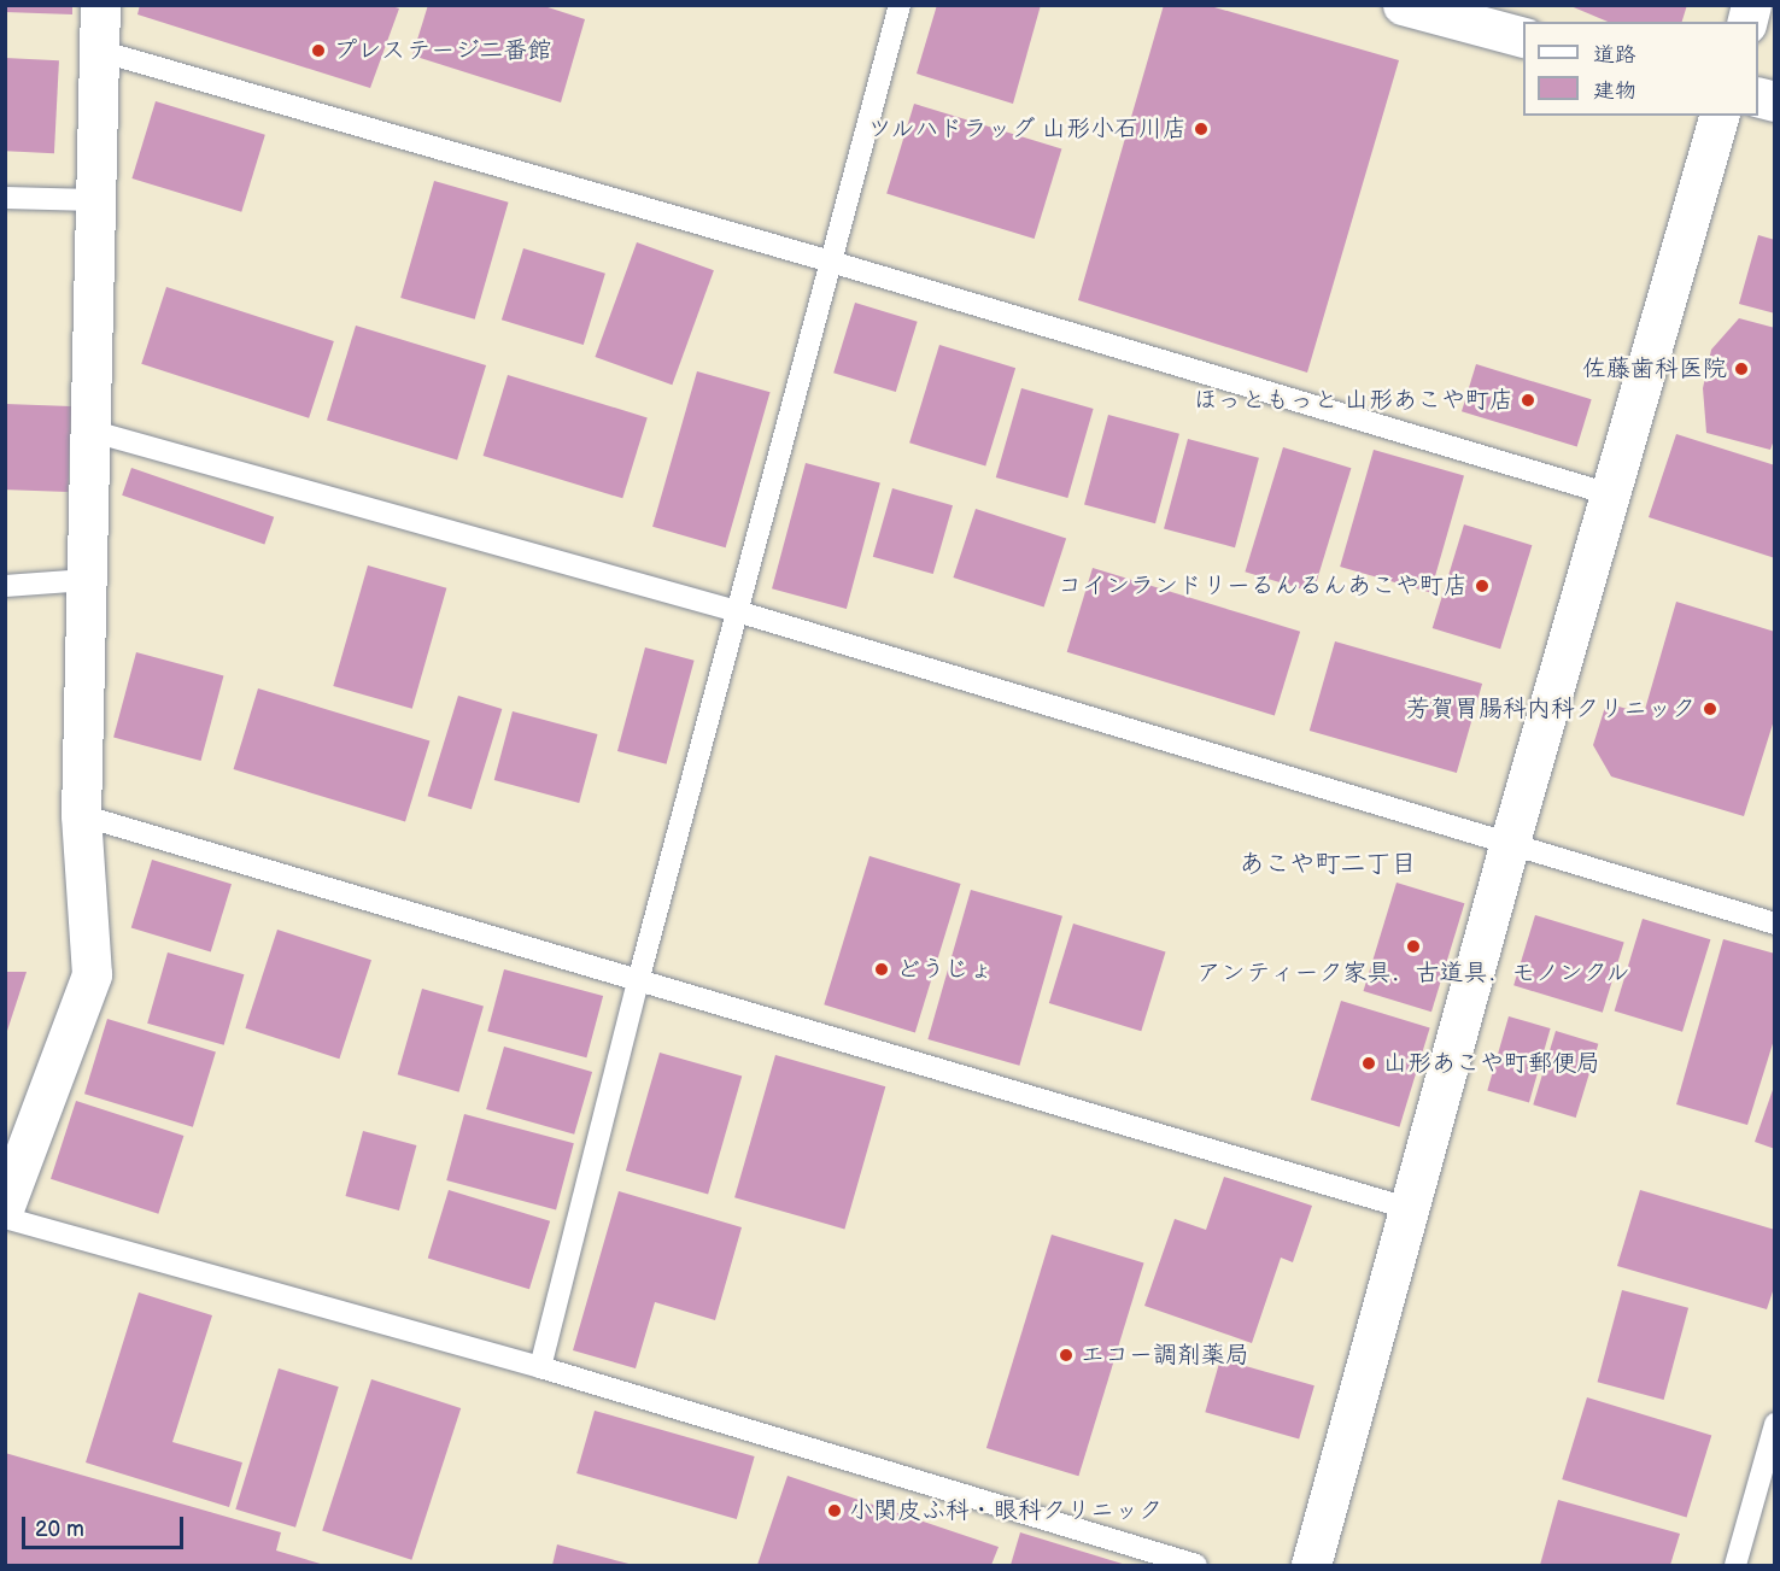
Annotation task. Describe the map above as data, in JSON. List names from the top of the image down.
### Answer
{
  "districts": ["あこや町二丁目"],
  "places": [
    "プレステージ二番館",
    "ツルハドラッグ 山形小石川店",
    "佐藤歯科医院",
    "ほっともっと 山形あこや町店",
    "コインランドリーるんるんあこや町店",
    "芳賀胃腸科内科クリニック",
    "アンティーク家具．古道具．モノンクル",
    "どうじょ",
    "山形あこや町郵便局",
    "エコー調剤薬局",
    "小関皮ふ科・眼科クリニック"
  ],
  "legend": ["道路", "建物"],
  "scale_bar": "20 m"
}
